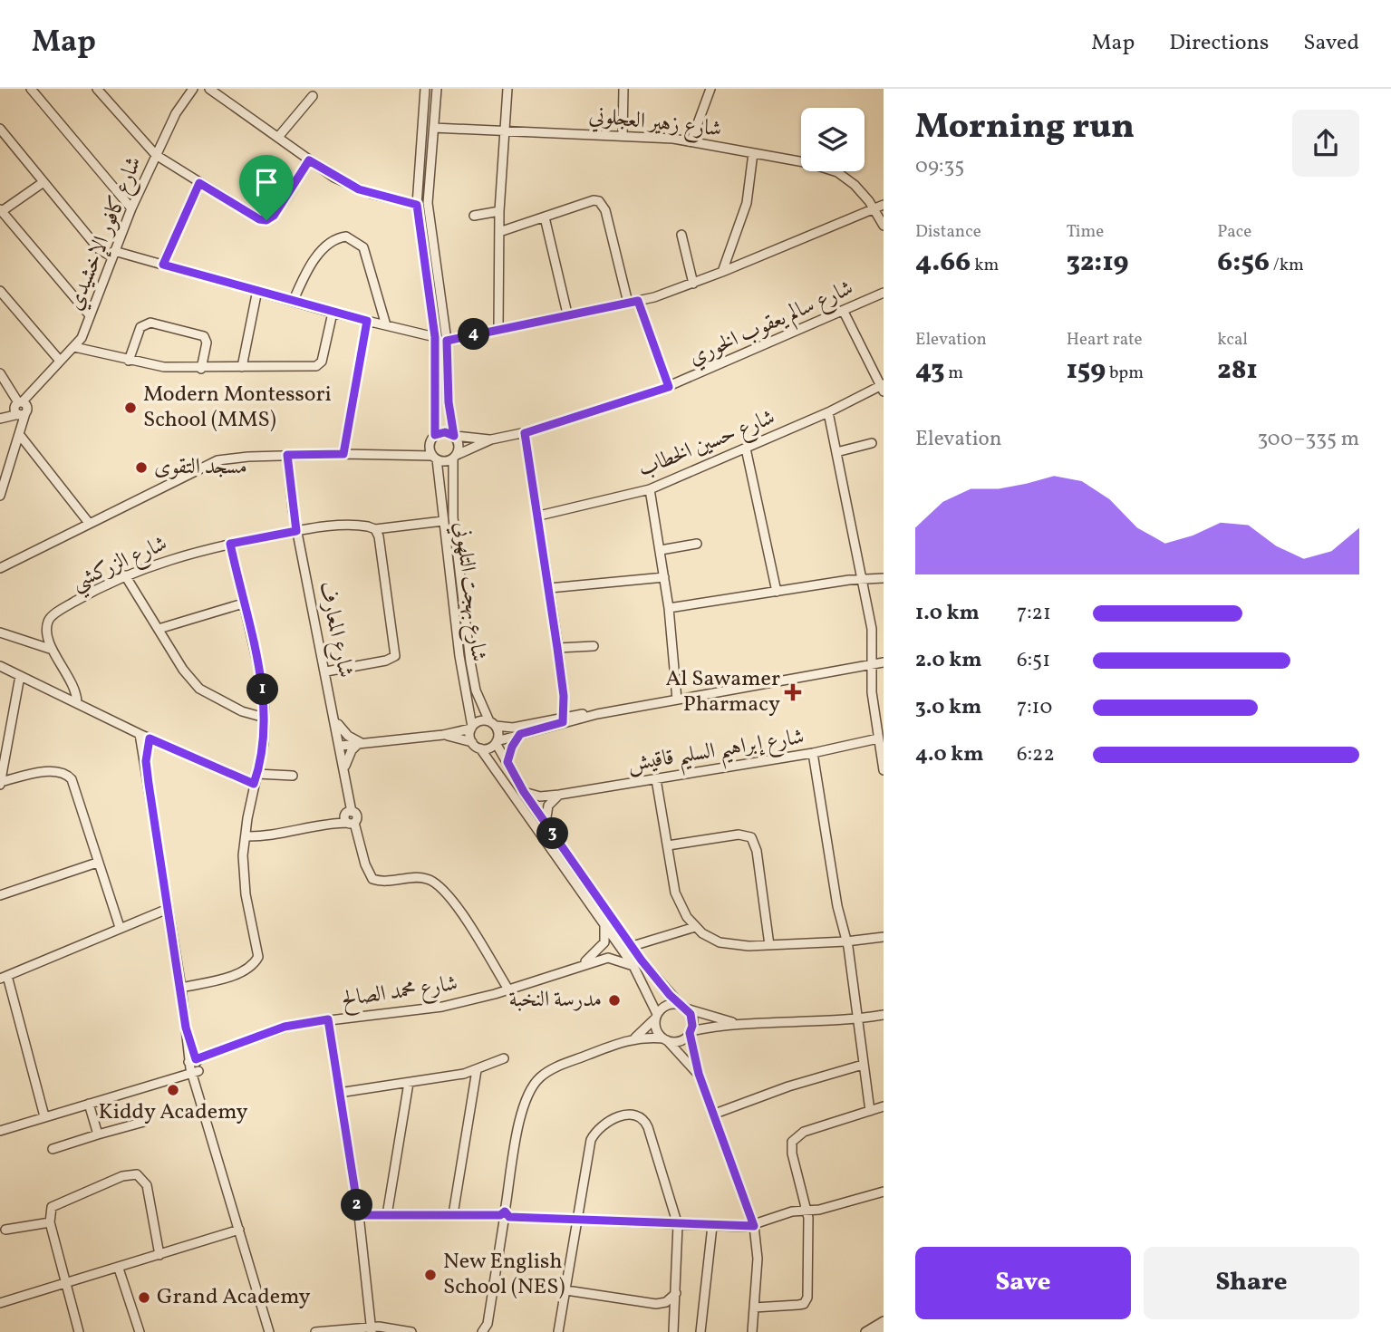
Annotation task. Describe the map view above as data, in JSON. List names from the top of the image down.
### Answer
{
  "streets": {
    "street": [
      "شارع زهير العجلوني",
      "شارع كافور الإخشيدي",
      "شارع سالم يعقوب الخوري",
      "شارع حسين الخطاب",
      "شارع الزركشي",
      "شارع بهجت التلهوني",
      "شارع المعارف",
      "شارع إبراهيم السليم قاقيش",
      "شارع محمد الصالح"
    ]
  },
  "crossings": [
    ["شارع سالم يعقوب الخوري", "شارع بهجت التلهوني"],
    ["شارع الزركشي", "شارع بهجت التلهوني"],
    ["شارع الزركشي", "شارع المعارف"],
    ["شارع المعارف", "شارع محمد الصالح"]
  ],
  "places": {
    "other": [
      "Modern Montessori School (MMS)",
      "مسجد التقوى",
      "مدرسة النخبة",
      "Kiddy Academy",
      "New English School (NES)",
      "Grand Academy"
    ],
    "health": ["Al Sawamer Pharmacy"]
  },
  "page": {
    "header": "Map",
    "nav": ["Map", "Directions", "Saved"],
    "heading": ["Morning run", "09:35"],
    "stats": [
      ["Distance", "4.66 km"],
      ["Time", "32:19"],
      ["Pace", "6:56 /km"],
      ["Elevation", "43 m"],
      ["Heart rate", "159 bpm"],
      ["kcal", "281"]
    ],
    "pins": [
      "4",
      "1",
      "3",
      "2"
    ],
    "chart": ["Elevation", "300–335 m"],
    "list": [
      {
        "name": "1.0 km",
        "note": "7:21"
      },
      {
        "name": "2.0 km",
        "note": "6:51"
      },
      {
        "name": "3.0 km",
        "note": "7:10"
      },
      {
        "name": "4.0 km",
        "note": "6:22"
      }
    ],
    "buttons": ["Save", "Share"]
  }
}
